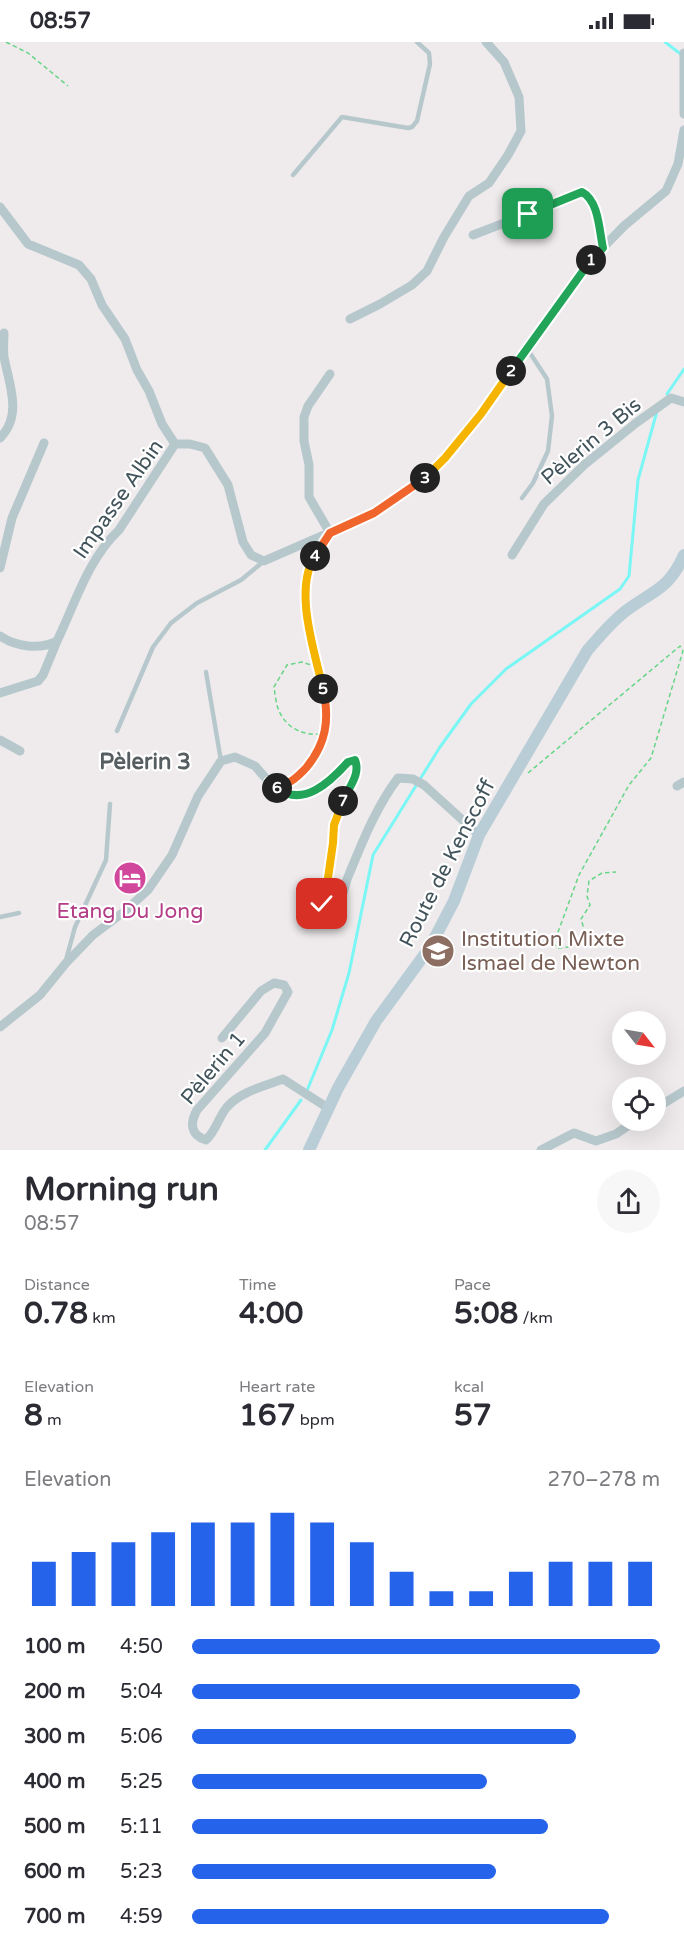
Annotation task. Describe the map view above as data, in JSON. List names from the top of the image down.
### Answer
{
  "streets": {
    "main road": ["Route de Kenscoff"],
    "street": ["Pèlerin 3 Bis", "Impasse Albin", "Pèlerin 1"]
  },
  "crossings": [
    ["Route de Kenscoff", "Pèlerin 1"]
  ],
  "districts": ["Pèlerin 3"],
  "places": {
    "hotel": ["Etang Du Jong"],
    "school or university": ["Institution Mixte Ismael de Newton"]
  },
  "north": "bottom right",
  "page": {
    "status": "08:57",
    "pins": [
      "1",
      "2",
      "3",
      "4",
      "5",
      "6",
      "7"
    ],
    "heading": ["Morning run", "08:57"],
    "stats": [
      ["Distance", "0.78 km"],
      ["Time", "4:00"],
      ["Pace", "5:08 /km"],
      ["Elevation", "8 m"],
      ["Heart rate", "167 bpm"],
      ["kcal", "57"]
    ],
    "chart": ["Elevation", "270–278 m"],
    "list": [
      {
        "name": "100 m",
        "note": "4:50"
      },
      {
        "name": "200 m",
        "note": "5:04"
      },
      {
        "name": "300 m",
        "note": "5:06"
      },
      {
        "name": "400 m",
        "note": "5:25"
      },
      {
        "name": "500 m",
        "note": "5:11"
      },
      {
        "name": "600 m",
        "note": "5:23"
      },
      {
        "name": "700 m",
        "note": "4:59"
      }
    ]
  }
}
